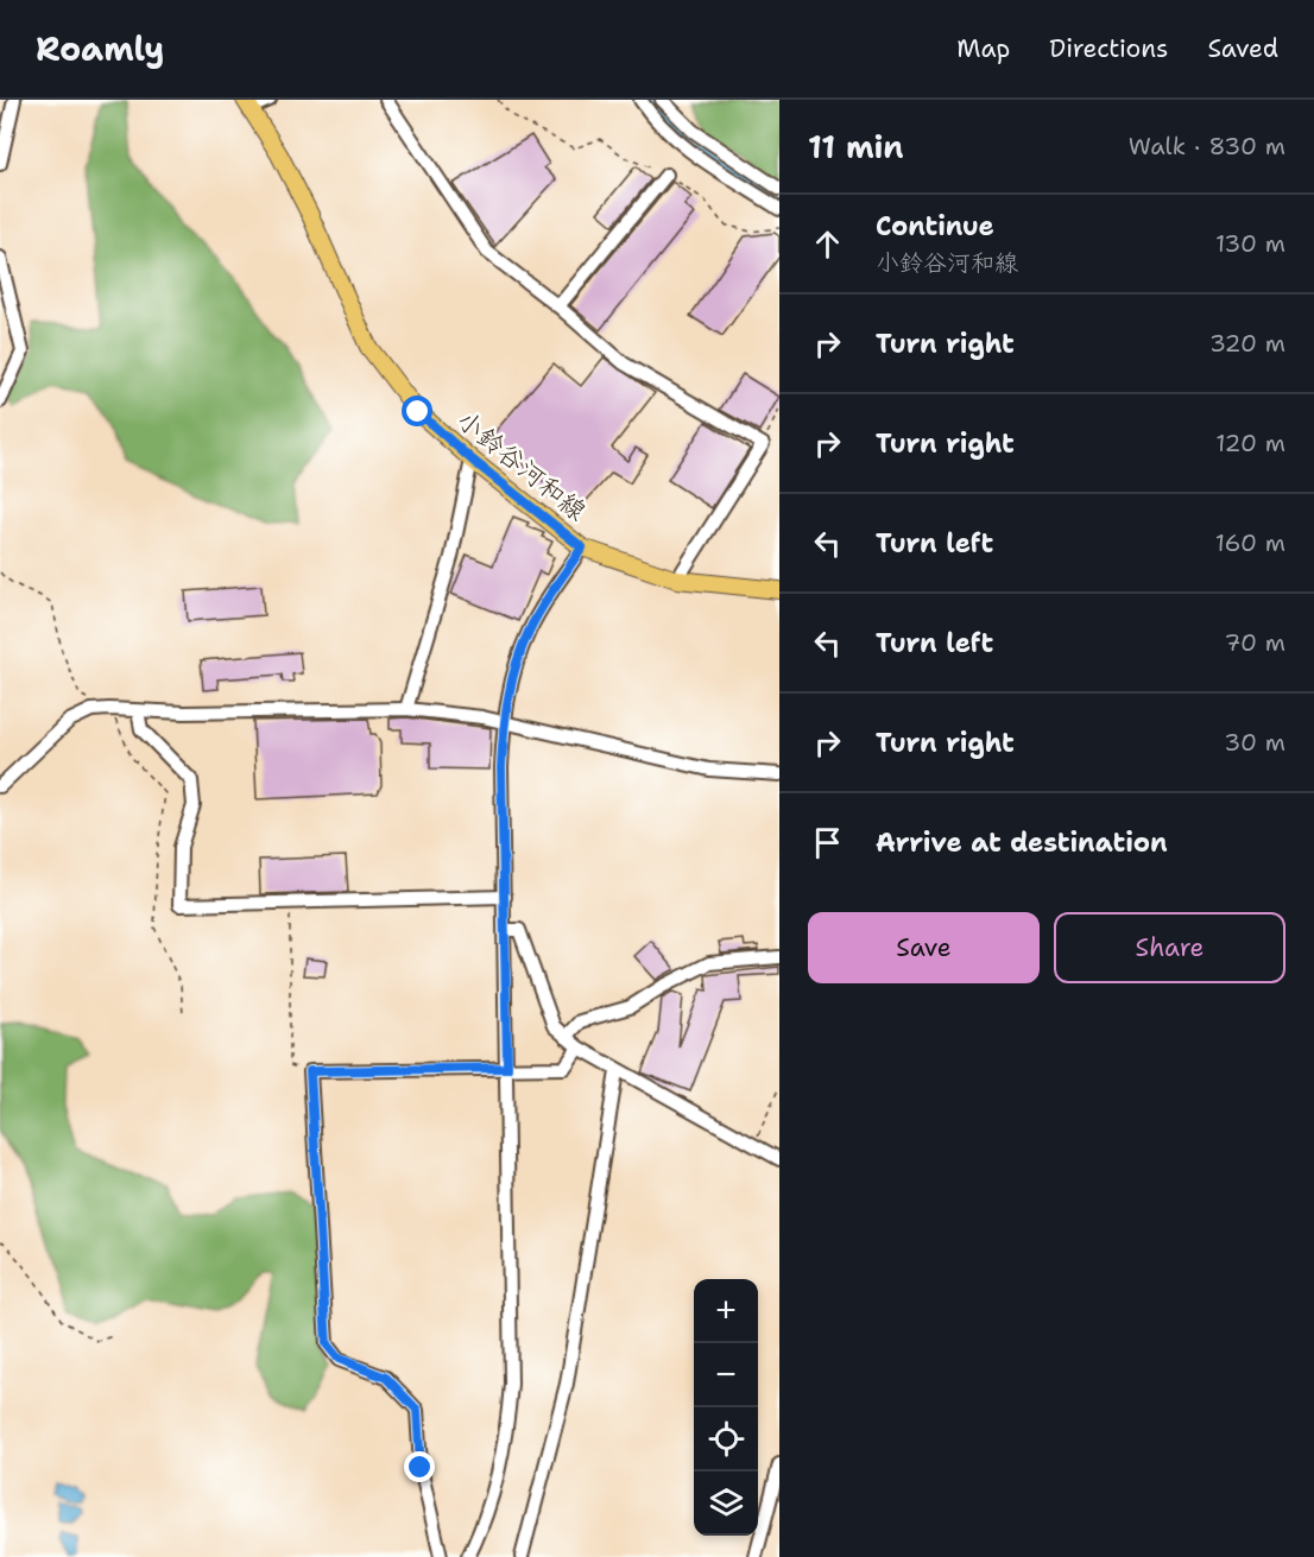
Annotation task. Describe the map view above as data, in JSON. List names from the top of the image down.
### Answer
{
  "streets": {
    "main road": ["小鈴谷河和線"]
  },
  "page": {
    "header": "Roamly",
    "nav": ["Map", "Directions", "Saved"],
    "heading": ["11 min", "Walk · 830 m"],
    "list": [
      ["Continue", "小鈴谷河和線", "130 m"],
      ["Turn right", "320 m"],
      ["Turn right", "120 m"],
      ["Turn left", "160 m"],
      ["Turn left", "70 m"],
      ["Turn right", "30 m"],
      "Arrive at destination"
    ],
    "buttons": ["Save", "Share"],
    "map_buttons": ["+", "−"]
  }
}
